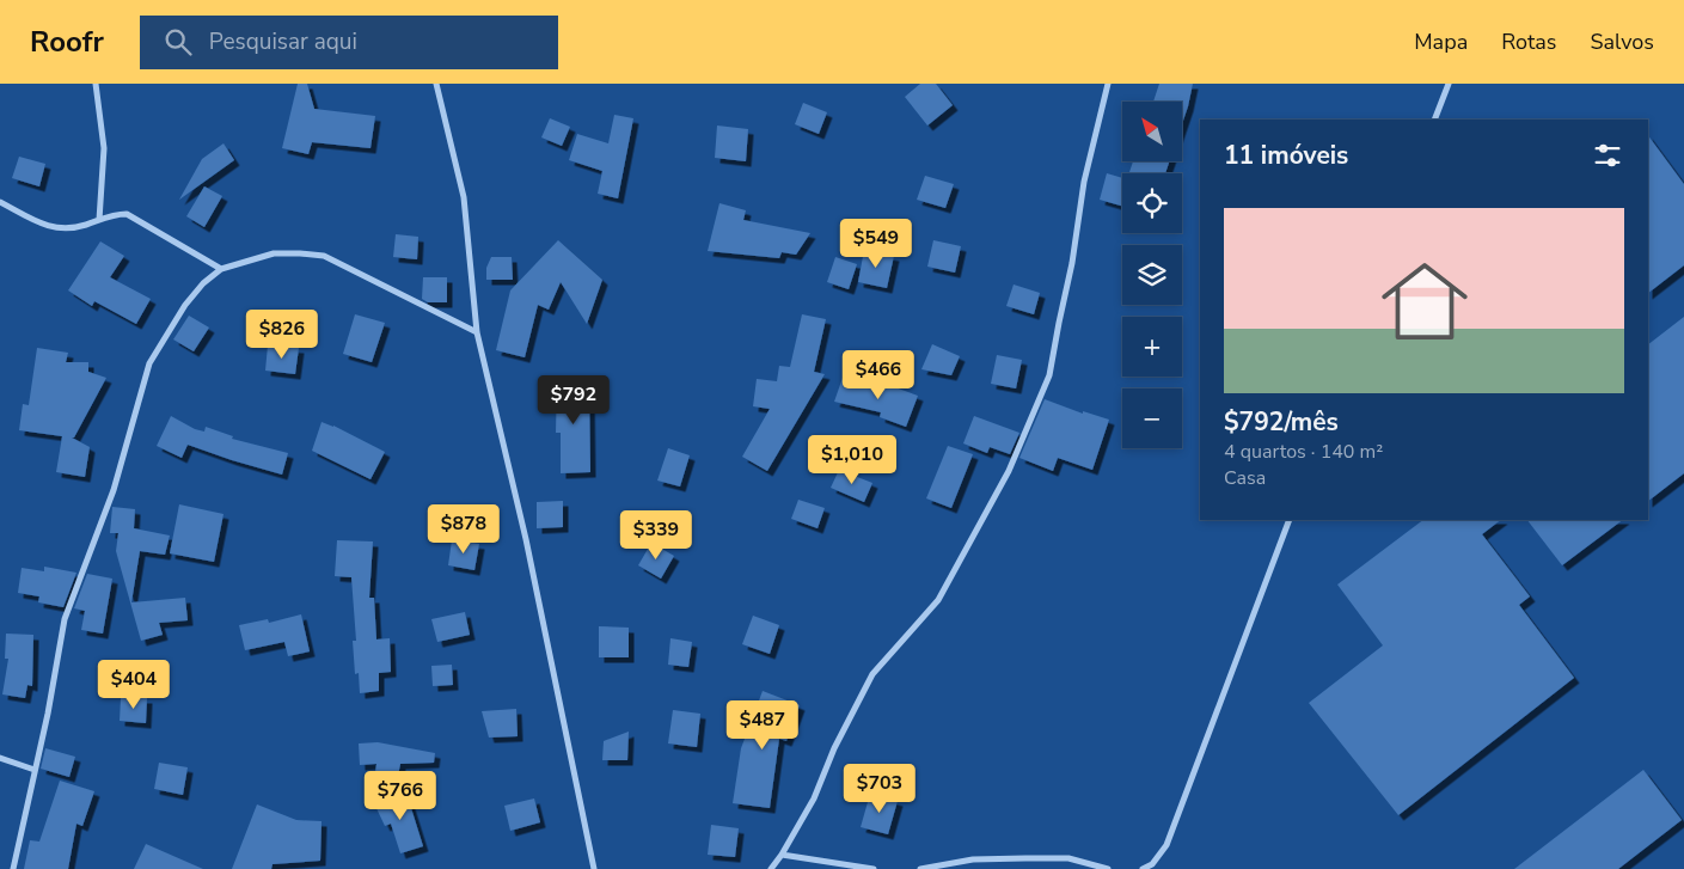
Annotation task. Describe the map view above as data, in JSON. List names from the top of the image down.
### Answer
{
  "north": "top left",
  "page": {
    "header": "Roofr",
    "search": "Pesquisar aqui",
    "nav": ["Mapa", "Rotas", "Salvos"],
    "map_buttons": ["+", "−"],
    "heading": "11 imóveis",
    "list": [
      {
        "name": "$792/mês",
        "note": "4 quartos · 140 m² · Casa"
      }
    ],
    "price": [
      "$549",
      "$826",
      "$466",
      "$792",
      "$1,010",
      "$878",
      "$339",
      "$404",
      "$487",
      "$703",
      "$766"
    ]
  }
}
